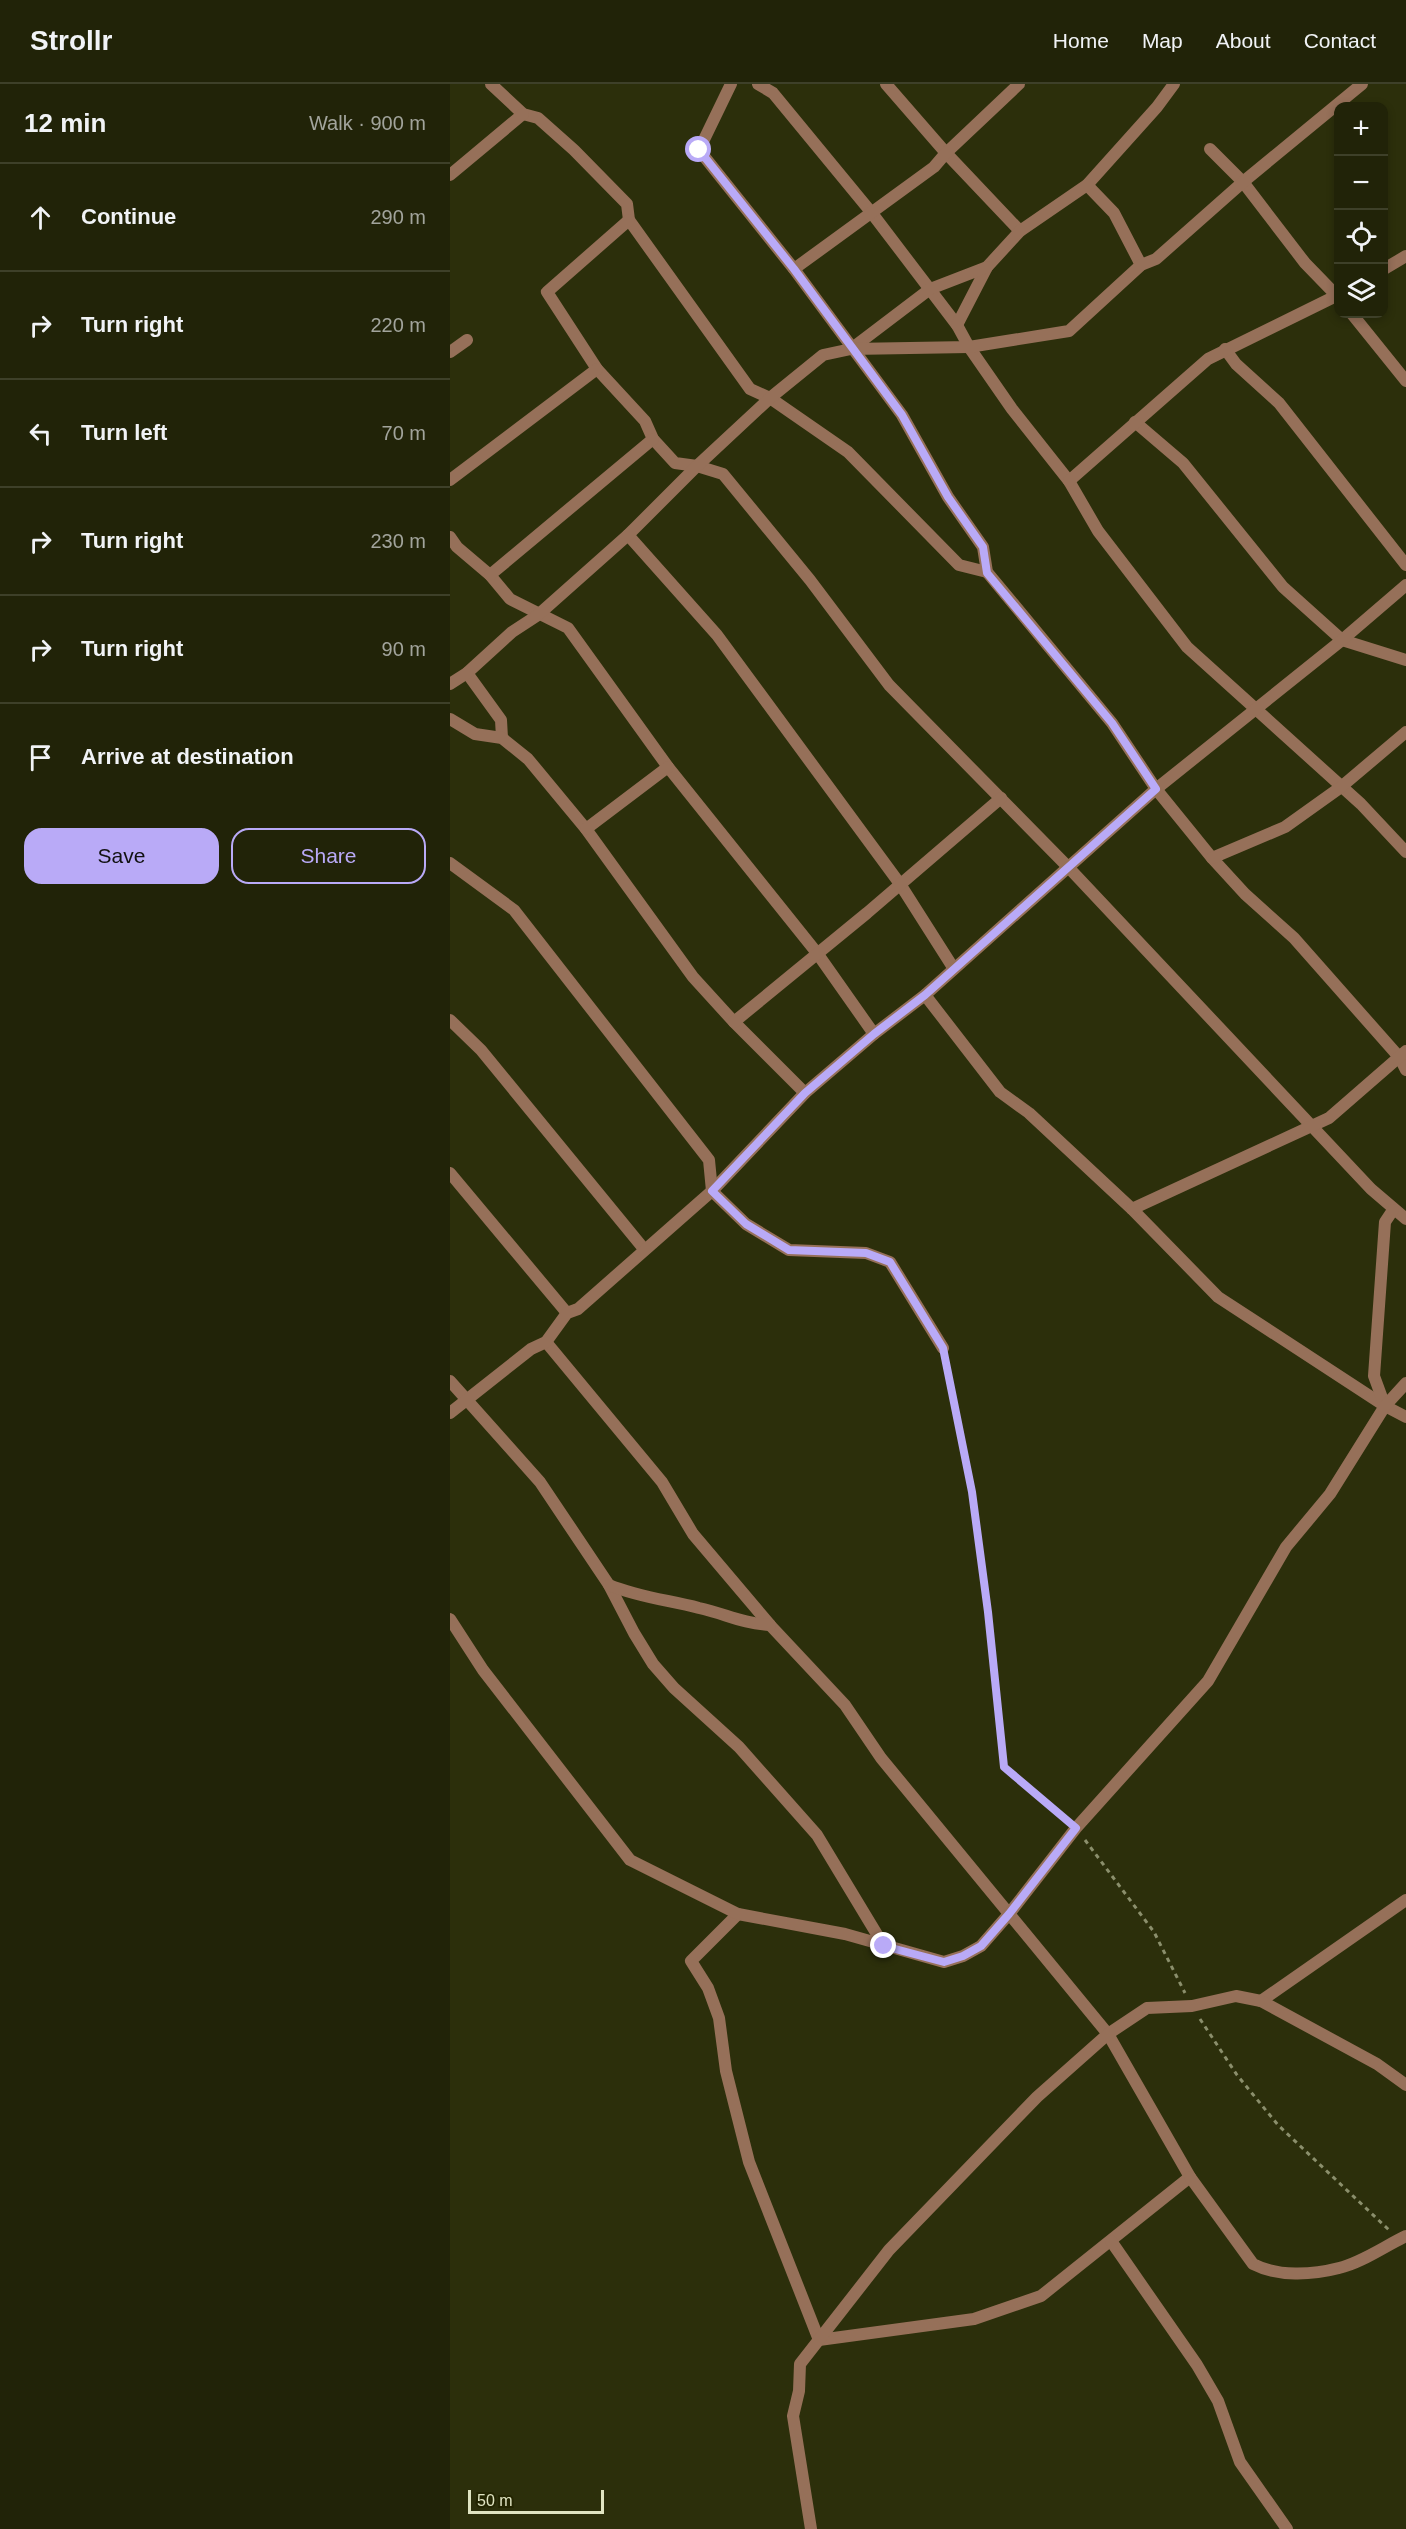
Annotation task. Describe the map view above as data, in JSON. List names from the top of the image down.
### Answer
{
  "scale_bar": "50 m",
  "page": {
    "header": "Strollr",
    "nav": [
      "Home",
      "Map",
      "About",
      "Contact"
    ],
    "heading": ["12 min", "Walk · 900 m"],
    "map_buttons": ["+", "−"],
    "list": [
      ["Continue", "290 m"],
      ["Turn right", "220 m"],
      ["Turn left", "70 m"],
      ["Turn right", "230 m"],
      ["Turn right", "90 m"],
      "Arrive at destination"
    ],
    "buttons": ["Save", "Share"],
    "scale": "50 m"
  }
}
